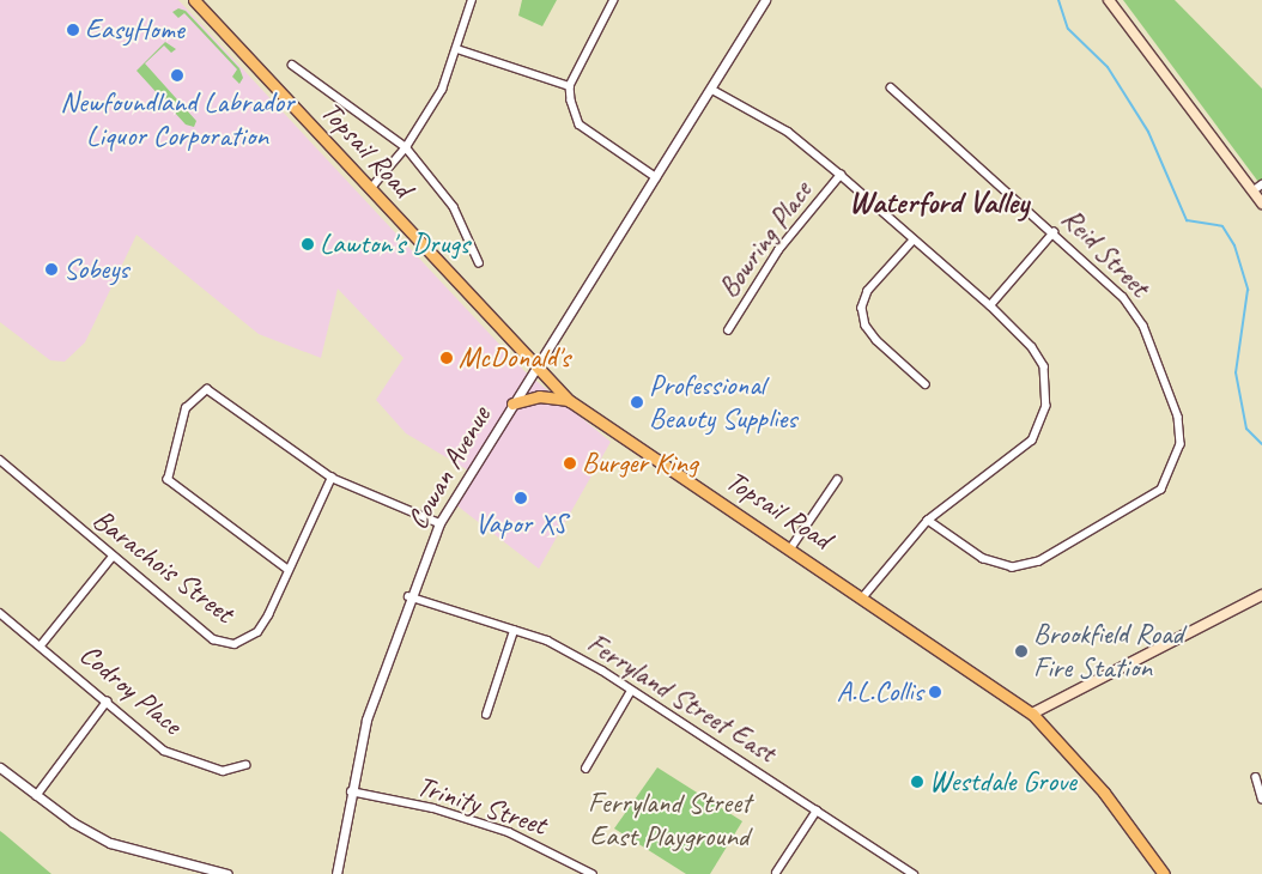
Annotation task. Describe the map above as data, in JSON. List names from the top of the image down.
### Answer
{
  "streets": {
    "main road": ["Topsail Road"],
    "street": [
      "Bowring Place",
      "Reid Street",
      "Cowan Avenue",
      "Barachois Street",
      "Codroy Place",
      "Ferryland Street East",
      "Trinity Street"
    ]
  },
  "crossings": [
    ["Topsail Road", "Cowan Avenue"],
    ["Cowan Avenue", "Ferryland Street East"],
    ["Cowan Avenue", "Trinity Street"]
  ],
  "districts": ["Waterford Valley"],
  "parks": ["Ferryland Street East Playground"],
  "places": [
    "EasyHome",
    "Newfoundland Labrador Liquor Corporation",
    "Lawton's Drugs",
    "Sobeys",
    "McDonald's",
    "Professional Beauty Supplies",
    "Burger King",
    "Vapor XS",
    "Brookfield Road Fire Station",
    "A.L.Collis",
    "Westdale Grove"
  ]
}
